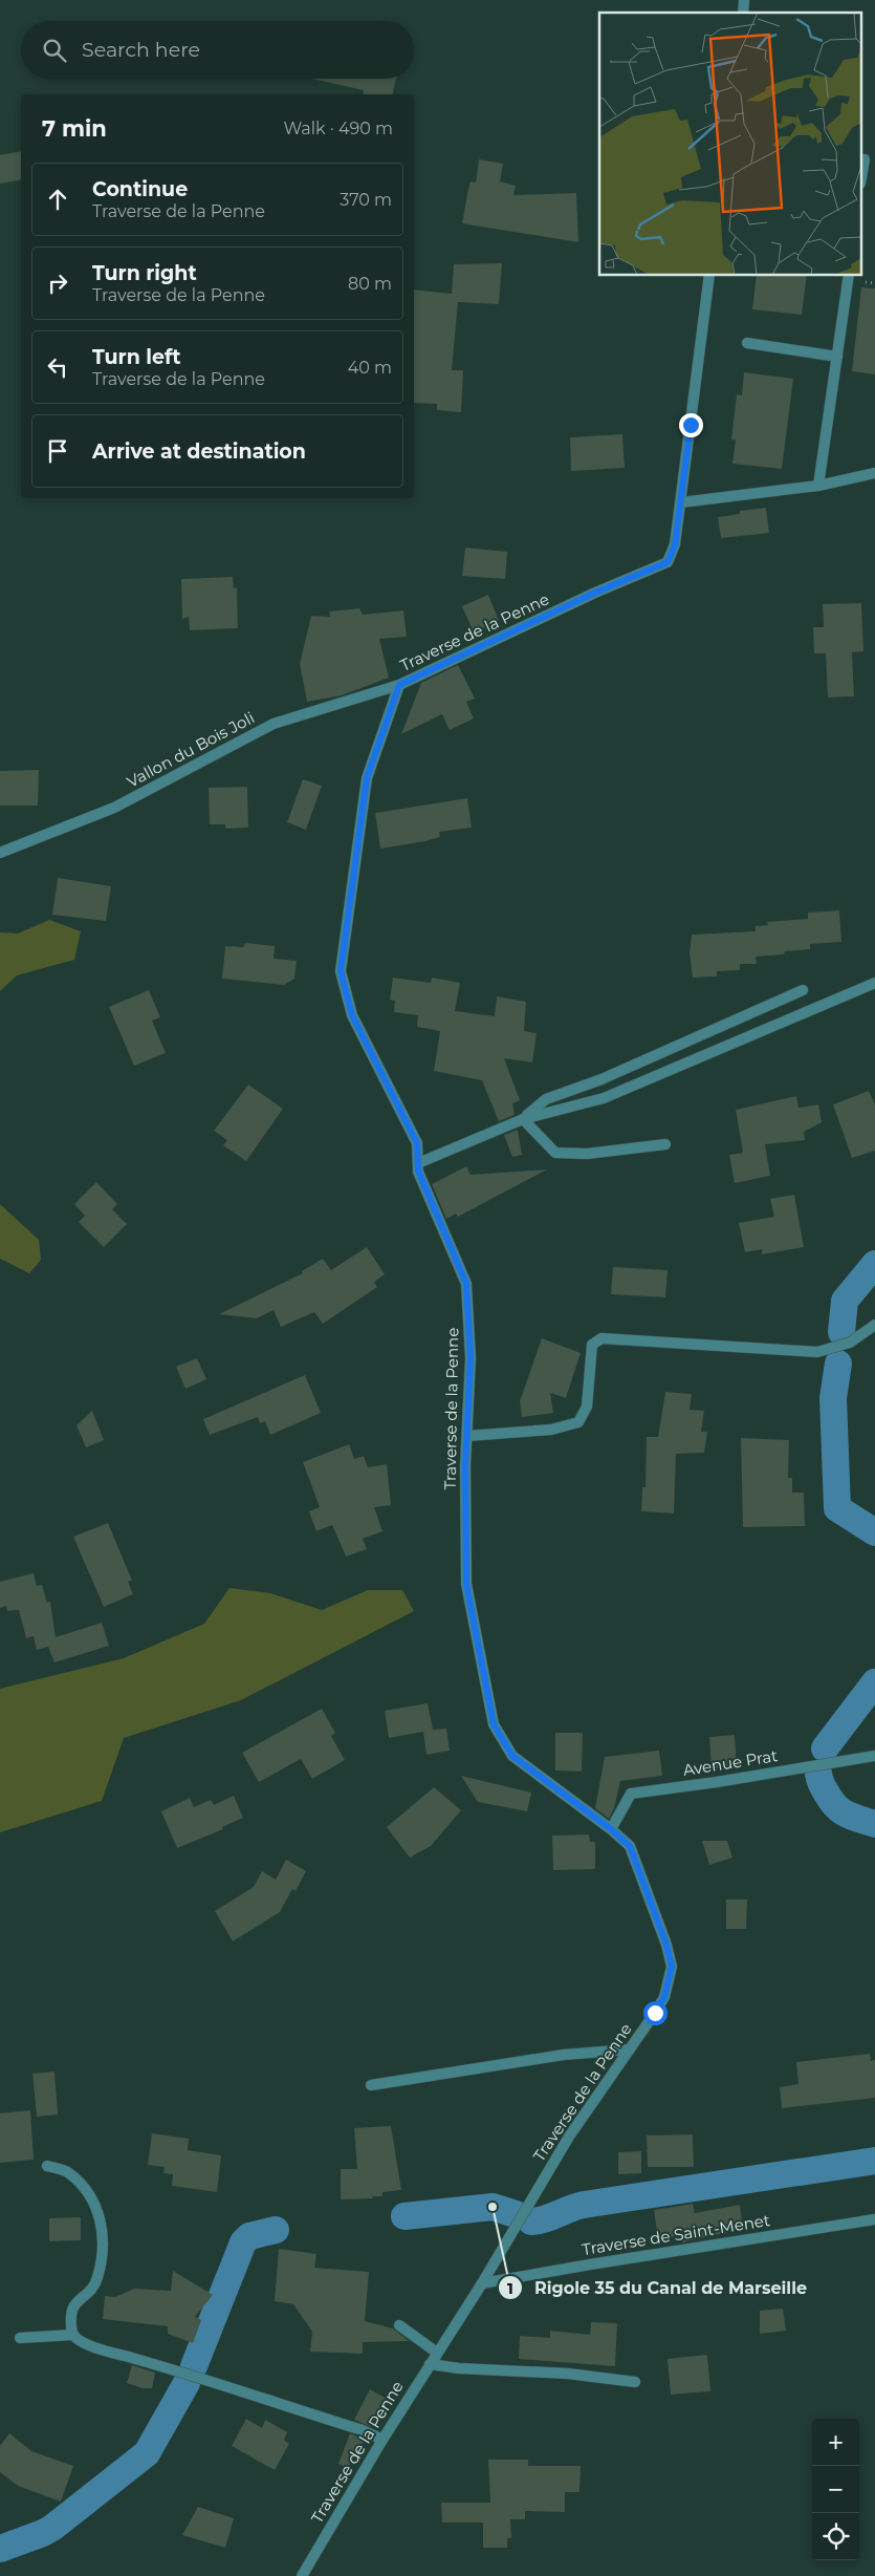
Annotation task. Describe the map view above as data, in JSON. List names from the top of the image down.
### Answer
{
  "streets": {
    "street": [
      "Traverse de la Penne",
      "Vallon du Bois Joli",
      "Avenue Prat",
      "Traverse de Saint-Menet"
    ]
  },
  "crossings": [
    ["Traverse de la Penne", "Vallon du Bois Joli"],
    ["Traverse de la Penne", "Avenue Prat"],
    ["Traverse de la Penne", "Traverse de Saint-Menet"]
  ],
  "places": ["Rigole 35 du Canal de Marseille"],
  "page": {
    "search": "Search here",
    "heading": ["7 min", "Walk · 490 m"],
    "list": [
      ["Continue", "Traverse de la Penne", "370 m"],
      ["Turn right", "Traverse de la Penne", "80 m"],
      ["Turn left", "Traverse de la Penne", "40 m"],
      "Arrive at destination"
    ],
    "map_buttons": ["+", "−"]
  }
}
